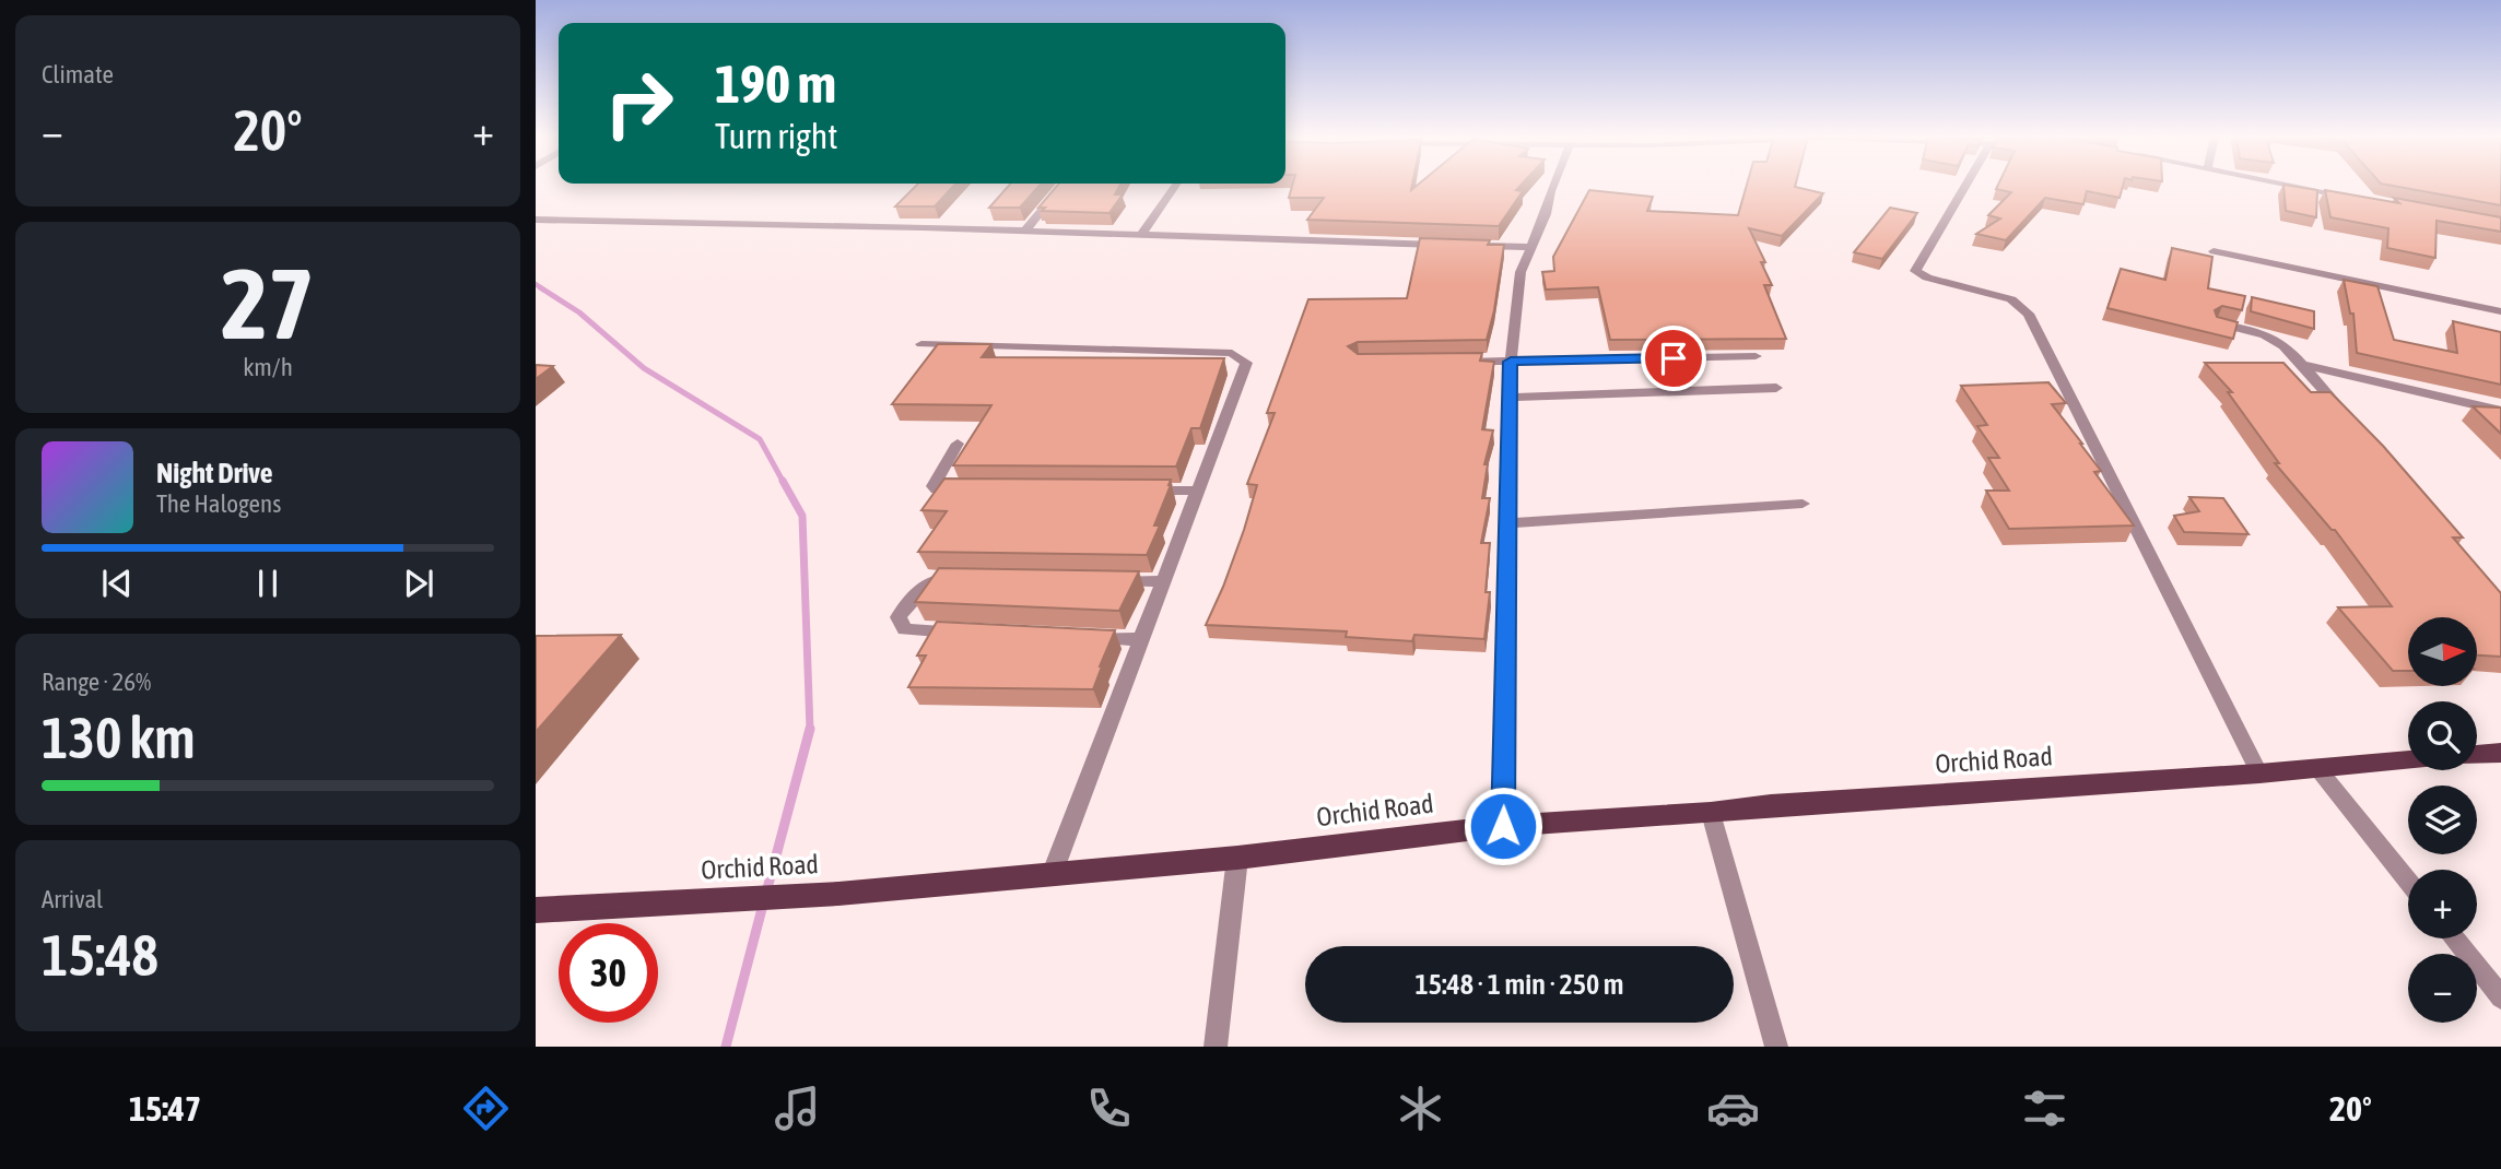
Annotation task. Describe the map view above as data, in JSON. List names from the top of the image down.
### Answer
{
  "streets": {
    "main road": ["Orchid Road"]
  },
  "north": "right",
  "page": {
    "tile": [
      "Climate",
      ["27", "km/h"],
      ["Range · 26%", "130 km"],
      ["Arrival", "15:48"]
    ],
    "turn": ["190 m", "Turn right"],
    "heat": ["−", "20°", "+"],
    "song": ["Night Drive", "The Halogens"],
    "map_buttons": ["+", "−"],
    "limit": "30",
    "trip": "15:48 · 1 min · 250 m",
    "tabs": ["15:47", "20°"]
  }
}
